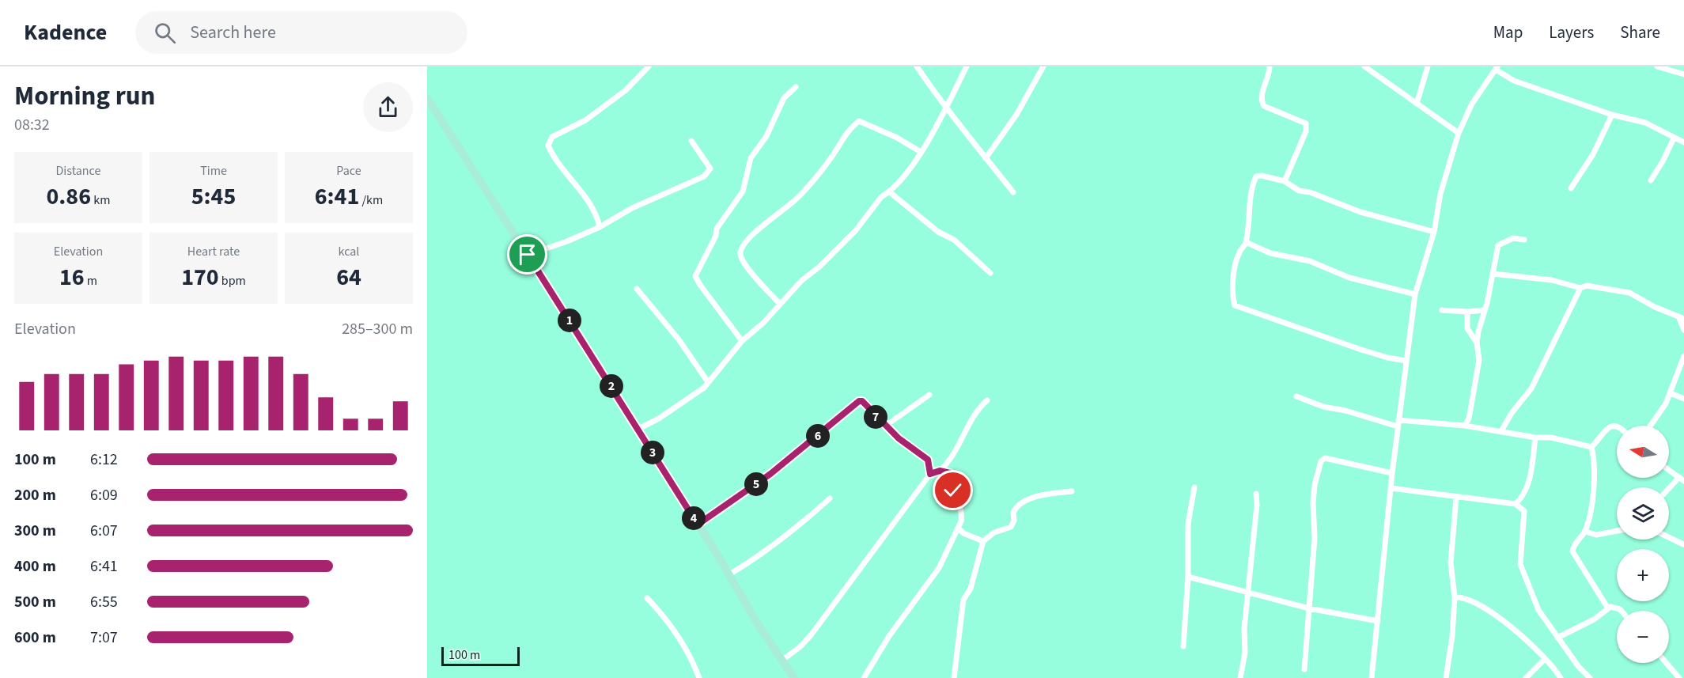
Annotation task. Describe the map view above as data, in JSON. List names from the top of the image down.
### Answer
{
  "scale_bar": "100 m",
  "north": "left",
  "page": {
    "header": "Kadence",
    "search": "Search here",
    "nav": ["Map", "Layers", "Share"],
    "heading": ["Morning run", "08:32"],
    "stats": [
      ["Distance", "0.86 km"],
      ["Time", "5:45"],
      ["Pace", "6:41 /km"],
      ["Elevation", "16 m"],
      ["Heart rate", "170 bpm"],
      ["kcal", "64"]
    ],
    "chart": ["Elevation", "285–300 m"],
    "pins": [
      "1",
      "2",
      "7",
      "6",
      "3",
      "5",
      "4"
    ],
    "map_buttons": ["+", "−"],
    "list": [
      {
        "name": "100 m",
        "note": "6:12"
      },
      {
        "name": "200 m",
        "note": "6:09"
      },
      {
        "name": "300 m",
        "note": "6:07"
      },
      {
        "name": "400 m",
        "note": "6:41"
      },
      {
        "name": "500 m",
        "note": "6:55"
      },
      {
        "name": "600 m",
        "note": "7:07"
      }
    ],
    "scale": "100 m"
  }
}
